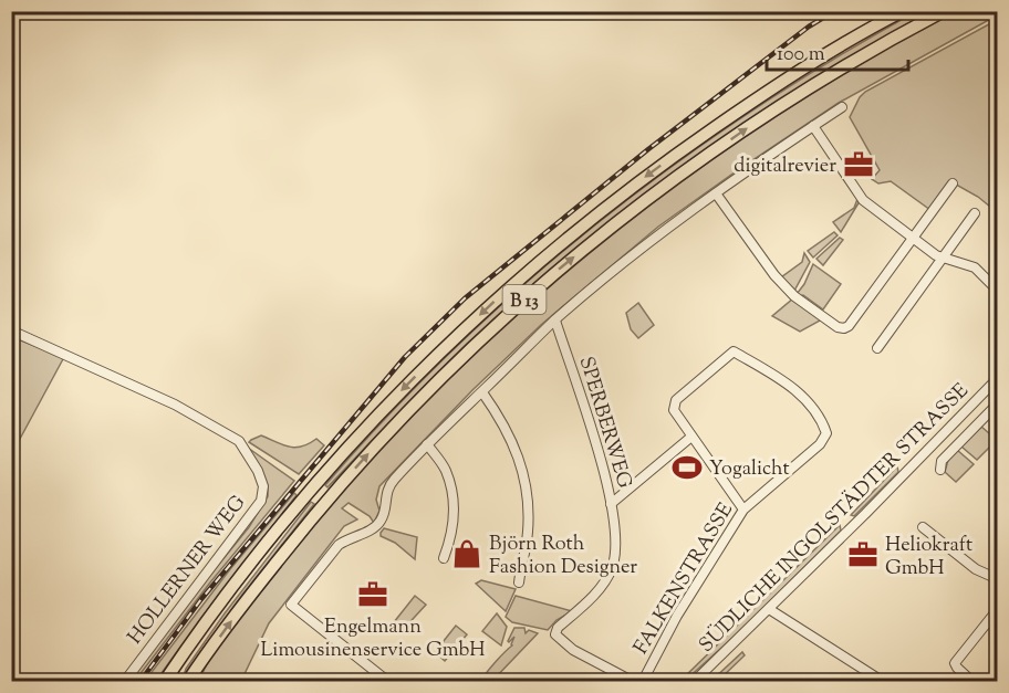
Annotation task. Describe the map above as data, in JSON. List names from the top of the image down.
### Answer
{
  "streets": {
    "main road": ["B 13"],
    "street": [
      "SPERBERWEG",
      "SÜDLICHE INGOLSTÄDTER STRASSE",
      "HOLLERNER WEG",
      "FALKENSTRASSE"
    ]
  },
  "places": {
    "office": ["digitalrevier", "Heliokraft GmbH", "Engelmann Limousinenservice GmbH"],
    "sports": ["Yogalicht"],
    "shop": ["Björn Roth Fashion Designer"]
  },
  "scale_bar": "100 m"
}
